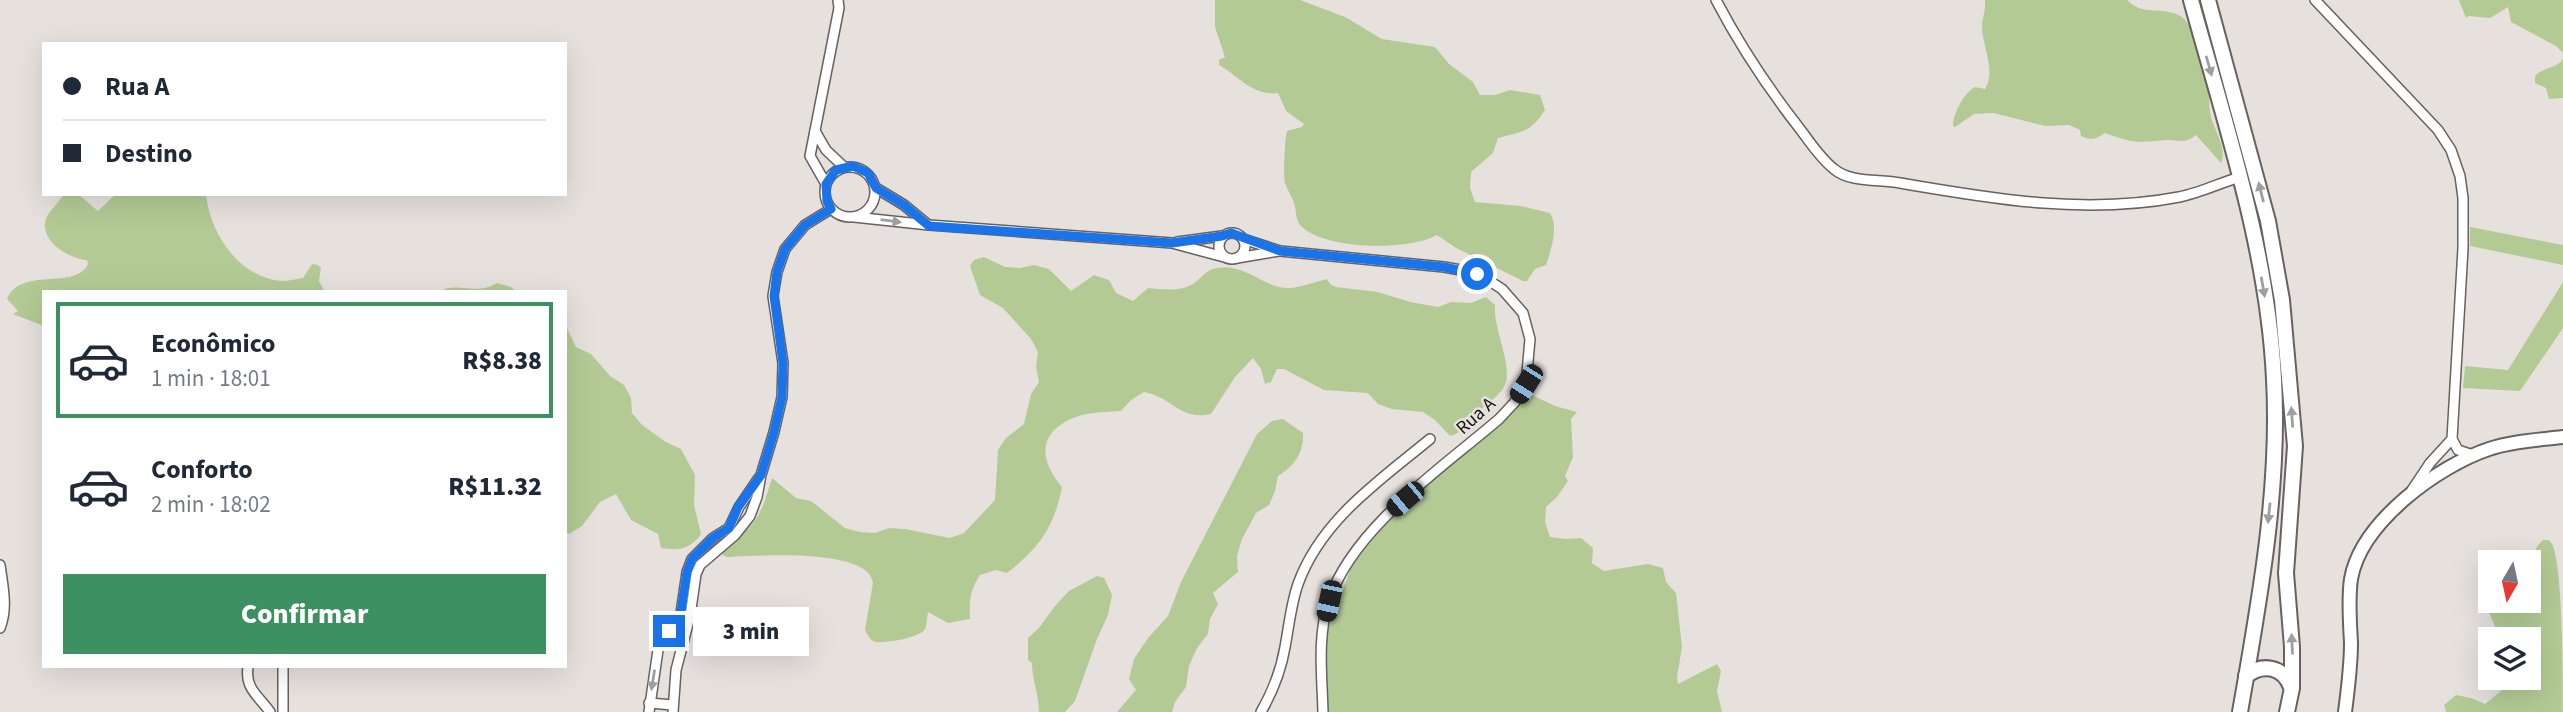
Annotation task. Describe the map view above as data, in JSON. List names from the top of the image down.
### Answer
{
  "streets": {
    "street": ["Rua A"]
  },
  "north": "bottom",
  "page": {
    "banner": ["Rua A", "Destino"],
    "list": [
      {
        "name": "Econômico",
        "note": "1 min · 18:01",
        "value": "R$8.38"
      },
      {
        "name": "Conforto",
        "note": "2 min · 18:02",
        "value": "R$11.32"
      }
    ],
    "buttons": "Confirmar",
    "bubble": "3 min"
  }
}
